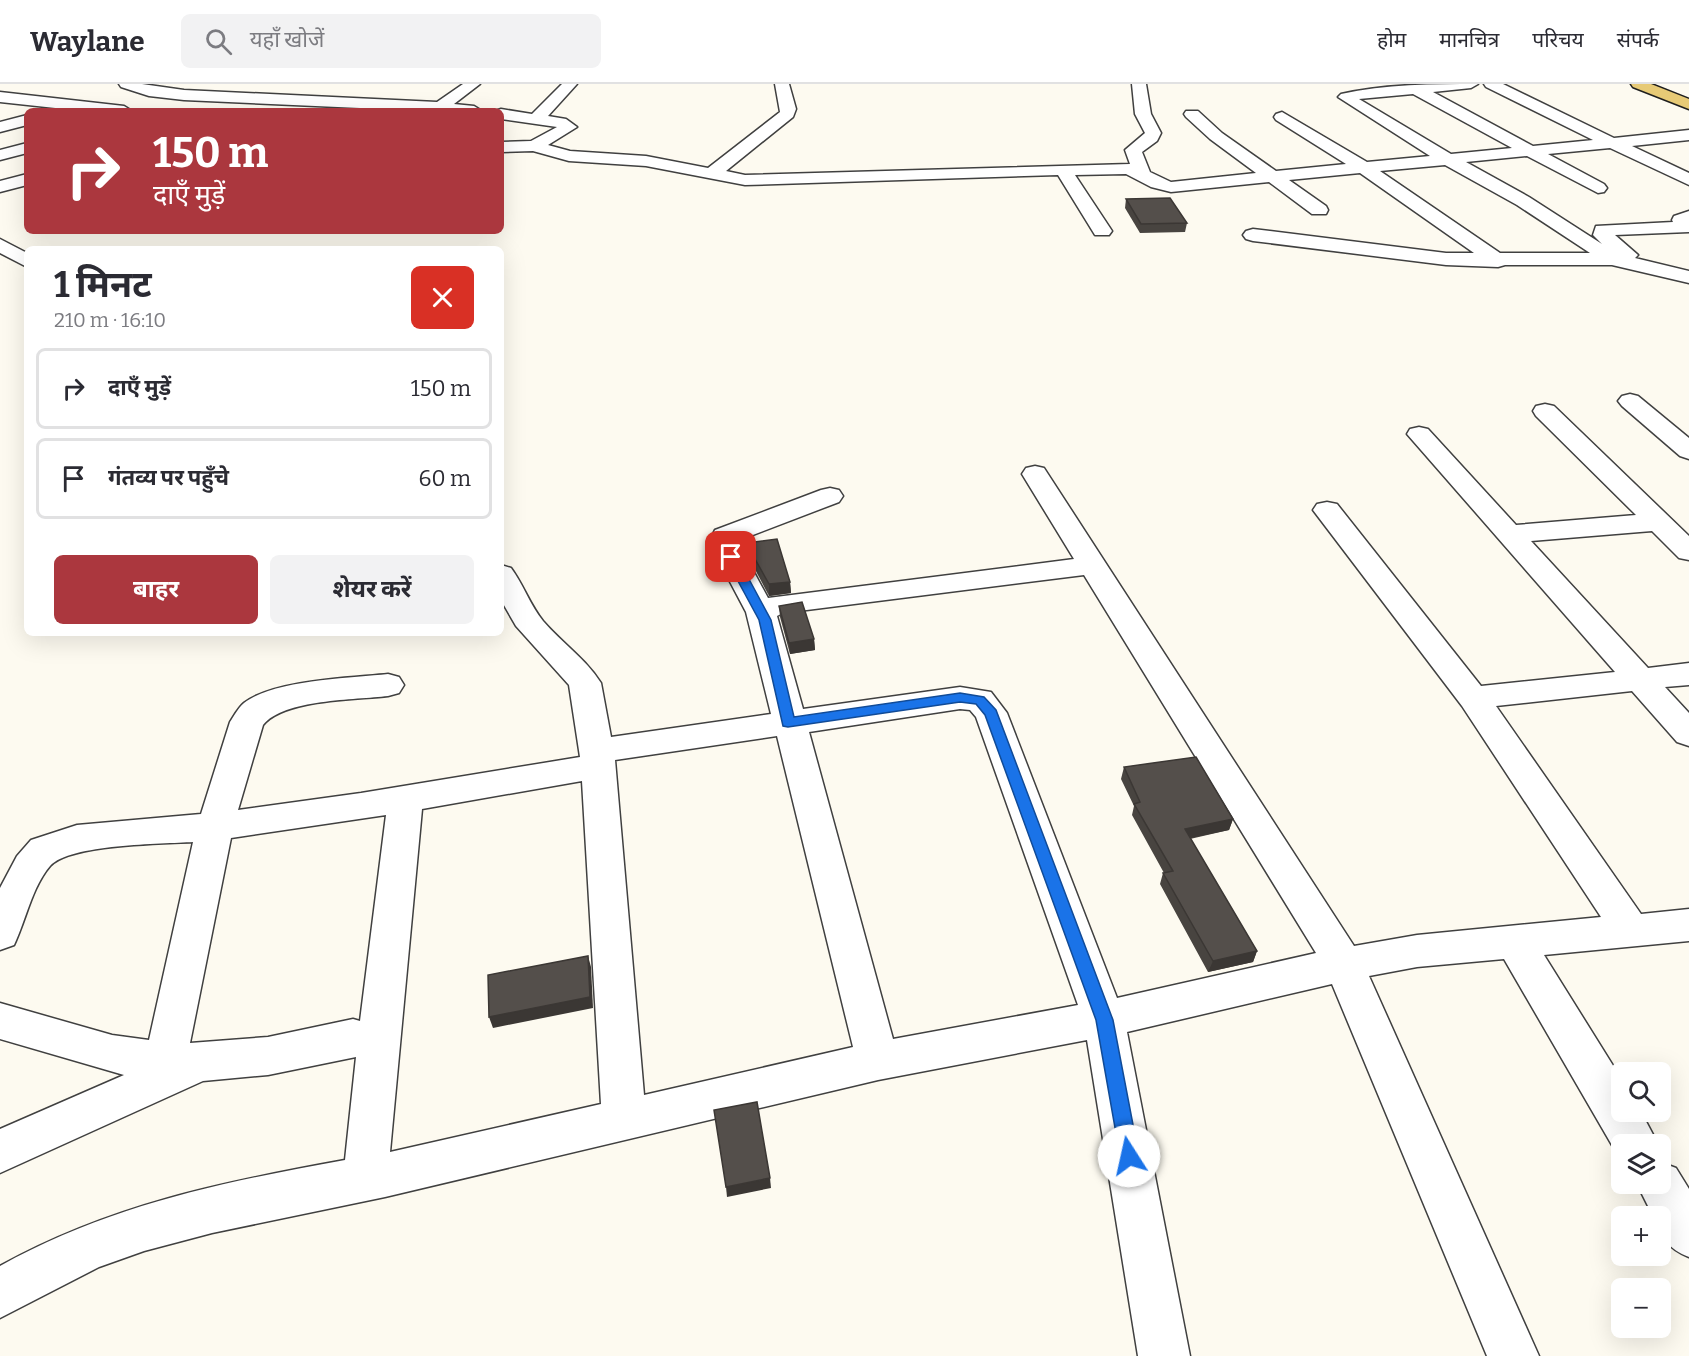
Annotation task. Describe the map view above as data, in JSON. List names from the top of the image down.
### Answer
{
  "page": {
    "header": "Waylane",
    "search": "यहाँ खोजें",
    "nav": [
      "होम",
      "मानचित्र",
      "परिचय",
      "संपर्क"
    ],
    "turn": ["150 m", "दाएँ मुड़ें"],
    "heading": ["1 मिनट", "210 m · 16:10"],
    "list": [
      {
        "name": "दाएँ मुड़ें",
        "value": "150 m"
      },
      {
        "name": "गंतव्य पर पहुँचे",
        "value": "60 m"
      }
    ],
    "buttons": ["बाहर", "शेयर करें"],
    "map_buttons": ["+", "−"]
  }
}
